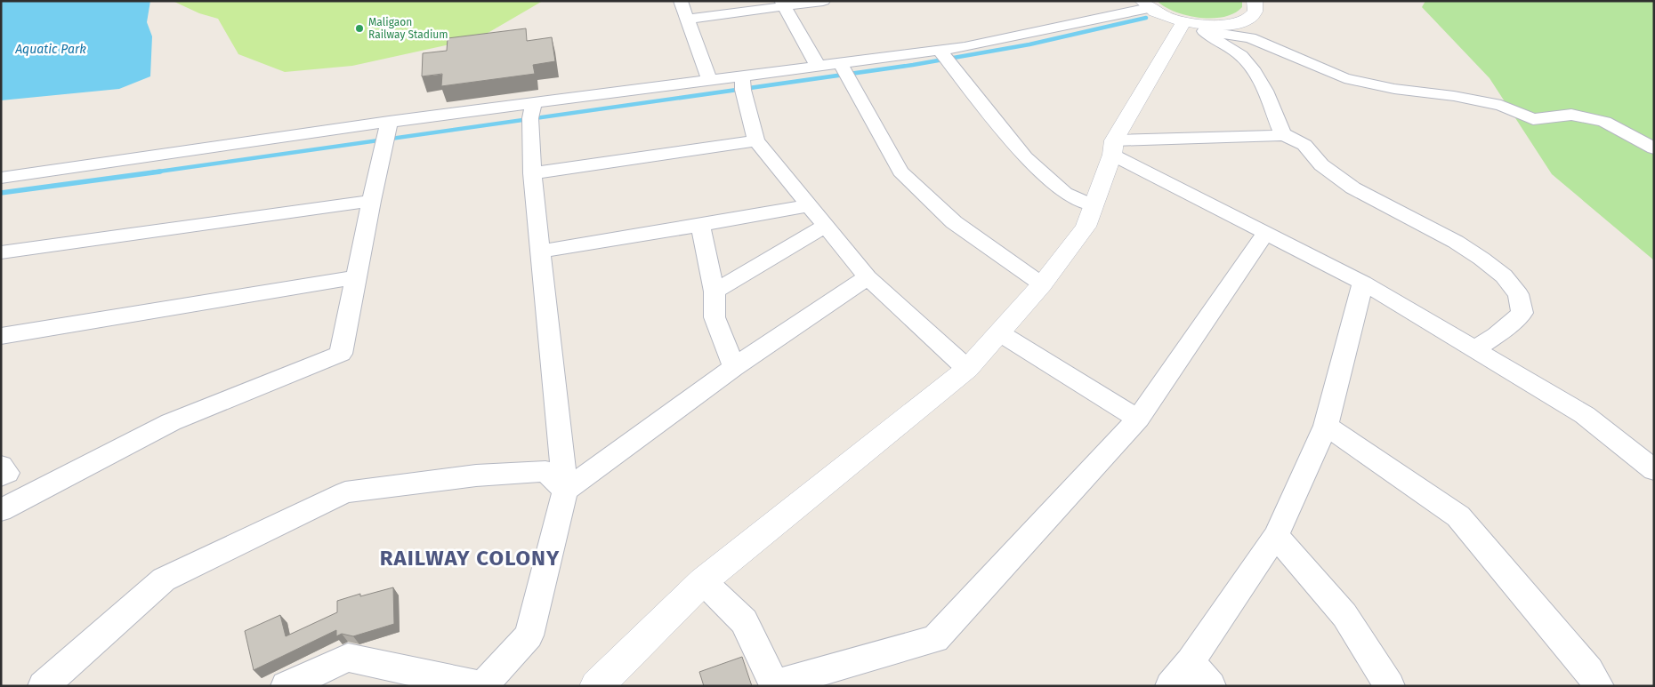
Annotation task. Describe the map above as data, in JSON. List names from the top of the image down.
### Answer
{
  "districts": ["RAILWAY COLONY"],
  "water": ["Aquatic Park"],
  "places": ["Maligaon Railway Stadium"]
}
